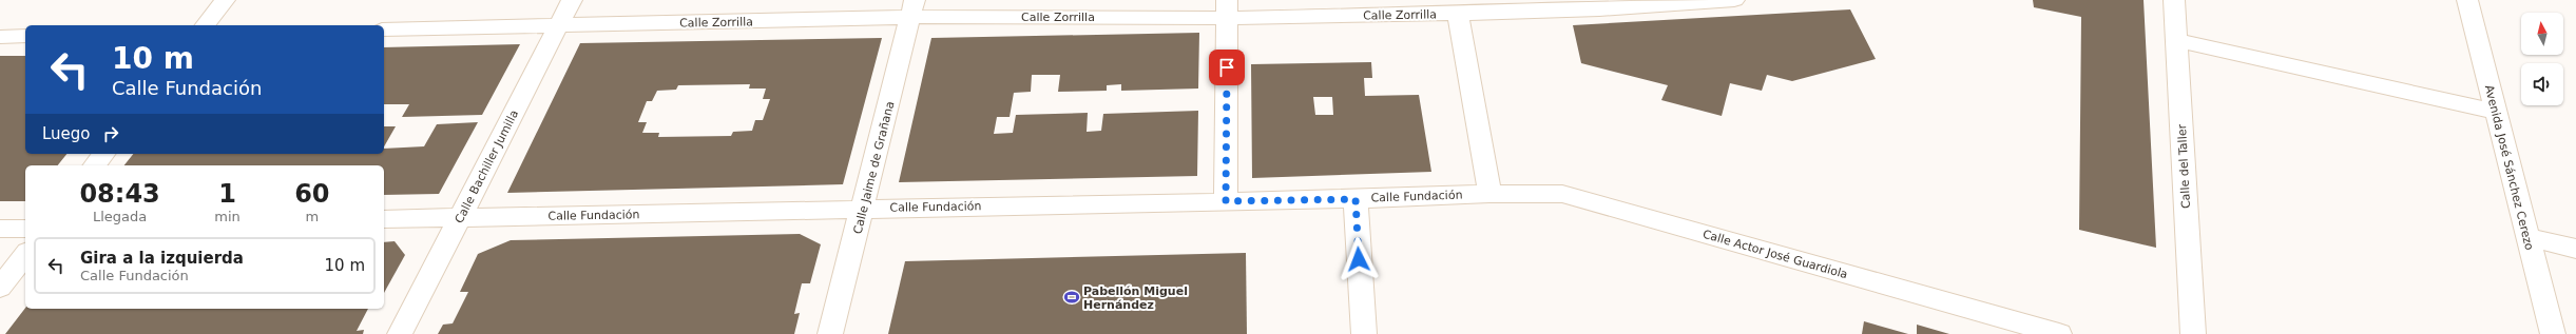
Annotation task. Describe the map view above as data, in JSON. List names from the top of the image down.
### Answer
{
  "streets": {
    "street": [
      "Calle Zorrilla",
      "Calle Bachiller Jumilla",
      "Calle del Taller",
      "Calle Jaime de Grañana",
      "Avenida José Sánchez Cerezo",
      "Calle Fundación",
      "Calle Actor José Guardiola"
    ]
  },
  "crossings": [
    ["Calle Zorrilla", "Calle Bachiller Jumilla"],
    ["Calle Zorrilla", "Calle Jaime de Grañana"],
    ["Calle Bachiller Jumilla", "Calle Fundación"],
    ["Calle Jaime de Grañana", "Calle Fundación"],
    ["Calle Fundación", "Calle Actor José Guardiola"]
  ],
  "places": {
    "sports": ["Pabellón Miguel Hernández"]
  },
  "north": "top",
  "page": {
    "turn": ["10 m", "Calle Fundación"],
    "then": "Luego",
    "eta": [
      "08:43",
      "Llegada",
      "1",
      "min",
      "60",
      "m"
    ],
    "list": [
      {
        "name": "Gira a la izquierda",
        "note": "Calle Fundación",
        "value": "10 m"
      }
    ]
  }
}
